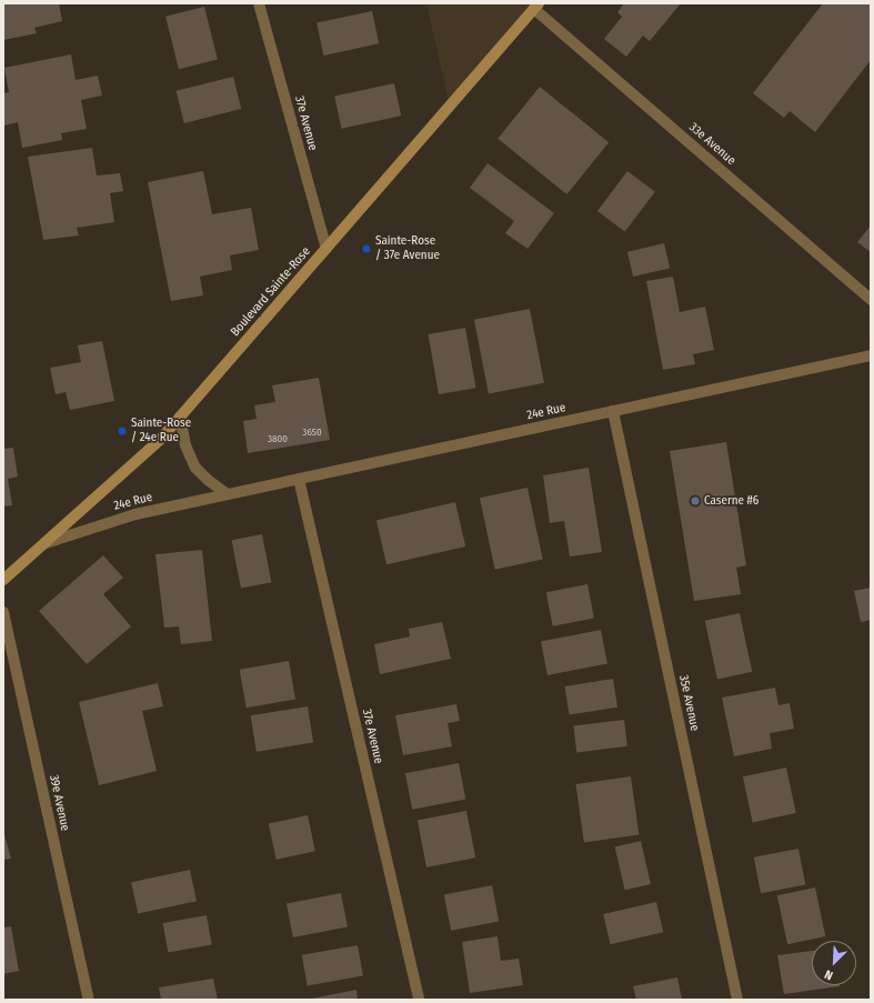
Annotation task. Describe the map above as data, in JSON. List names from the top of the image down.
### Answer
{
  "streets": {
    "street": [
      "37e Avenue",
      "33e Avenue",
      "Boulevard Sainte-Rose",
      "24e Rue",
      "35e Avenue",
      "39e Avenue"
    ]
  },
  "crossings": [
    ["37e Avenue", "Boulevard Sainte-Rose"],
    ["37e Avenue", "24e Rue"],
    ["33e Avenue", "Boulevard Sainte-Rose"],
    ["Boulevard Sainte-Rose", "24e Rue"],
    ["24e Rue", "35e Avenue"]
  ],
  "places": ["Sainte-Rose / 37e Avenue", "Sainte-Rose / 24e Rue", "Caserne #6"],
  "house_numbers": ["3650", "3800"],
  "north": "bottom left"
}
